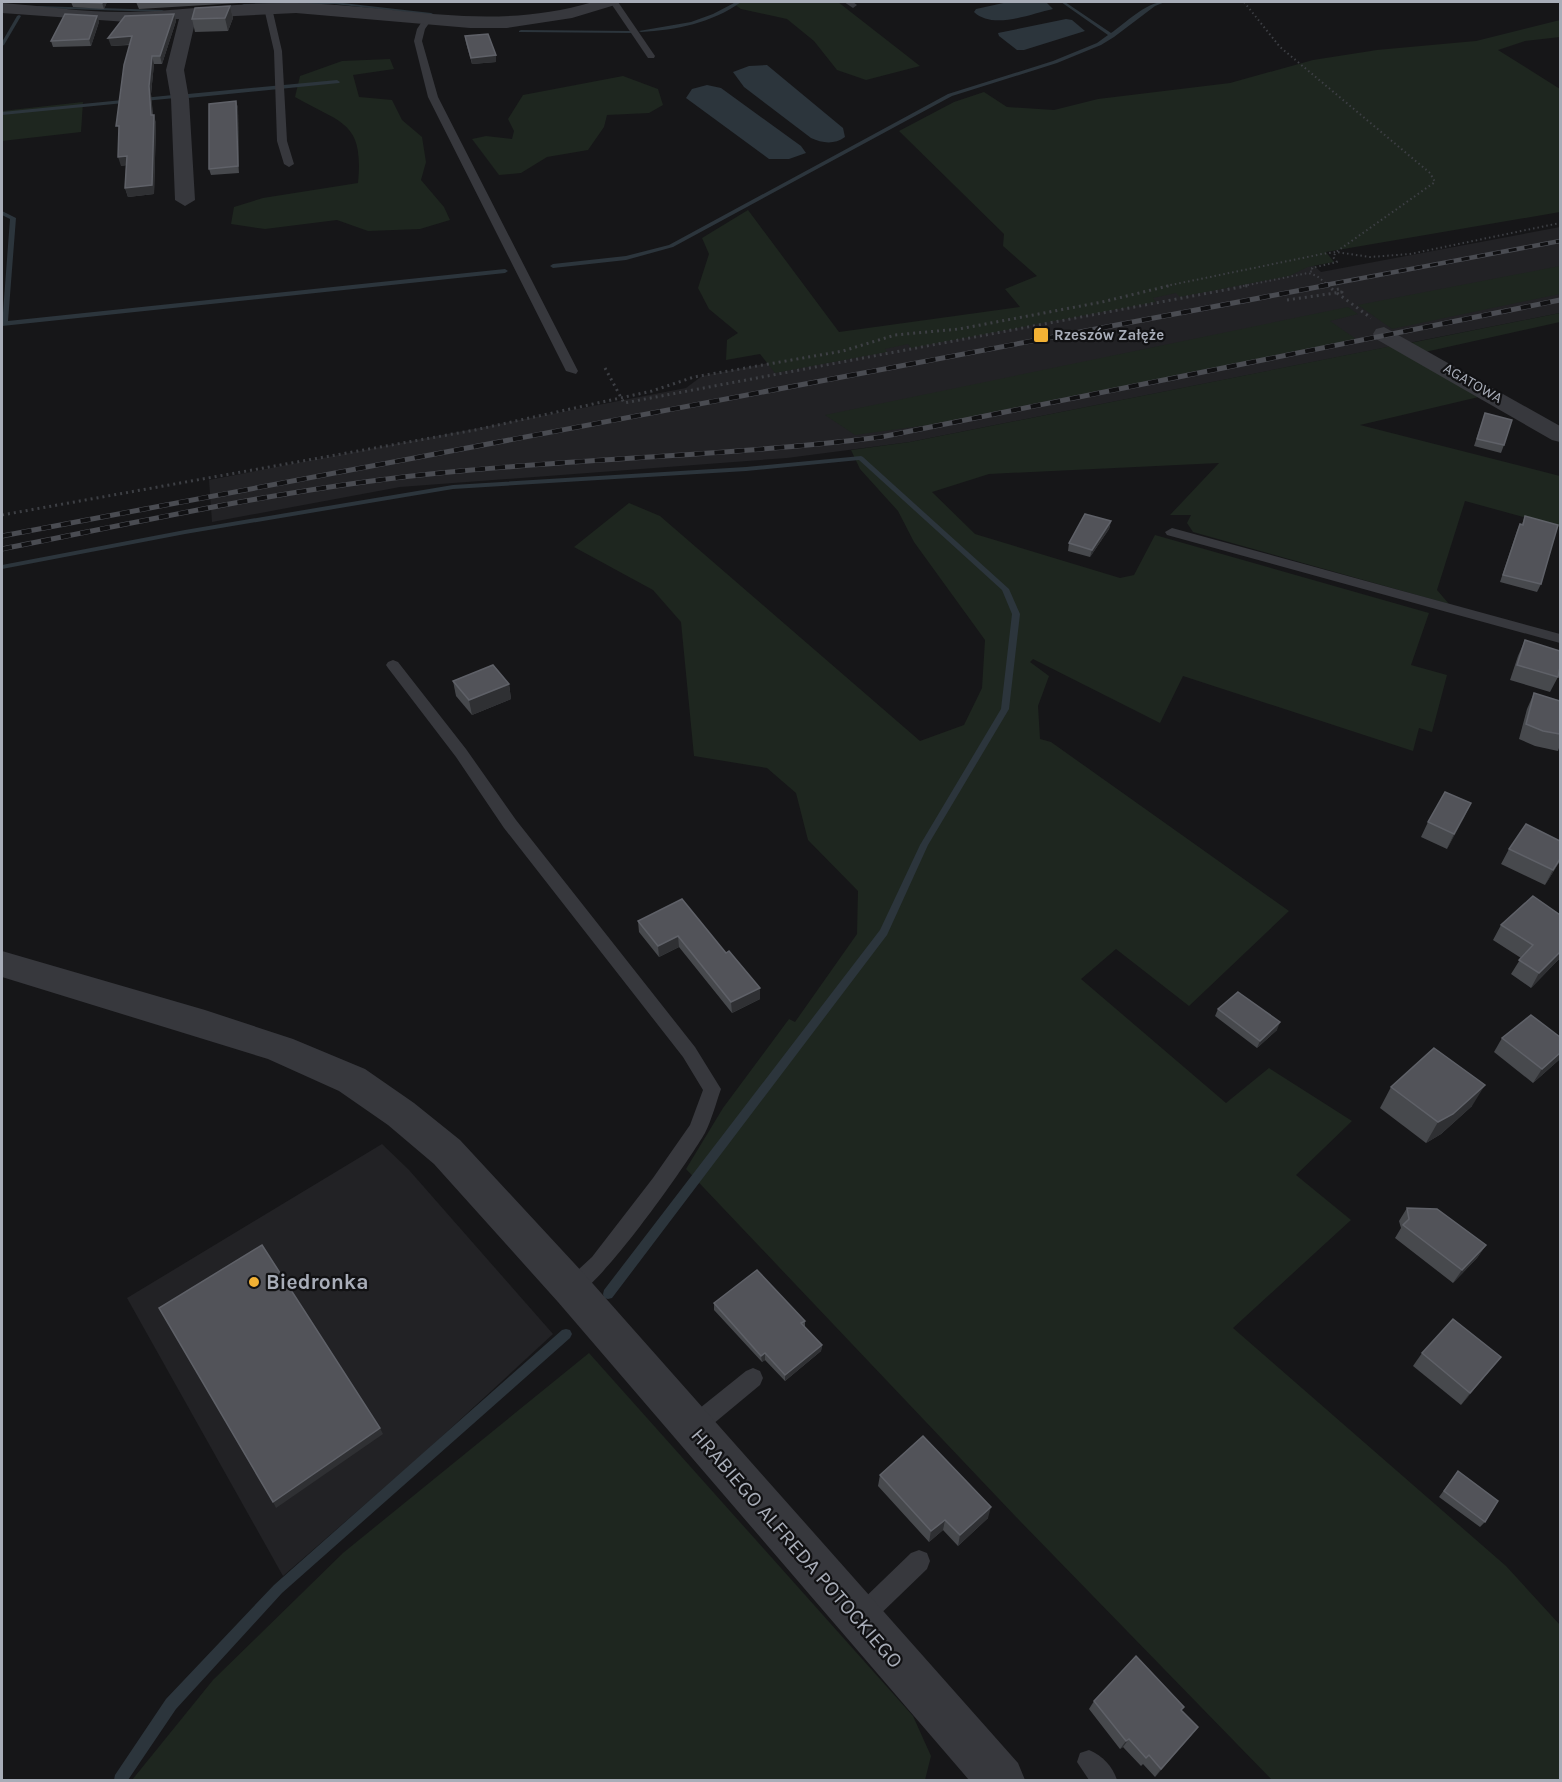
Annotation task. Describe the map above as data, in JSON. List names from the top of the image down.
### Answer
{
  "streets": {
    "street": ["AGATOWA", "HRABIEGO ALFREDA POTOCKIEGO"]
  },
  "places": {
    "transit": ["Rzeszów Załęże"],
    "other": ["Biedronka"]
  }
}
